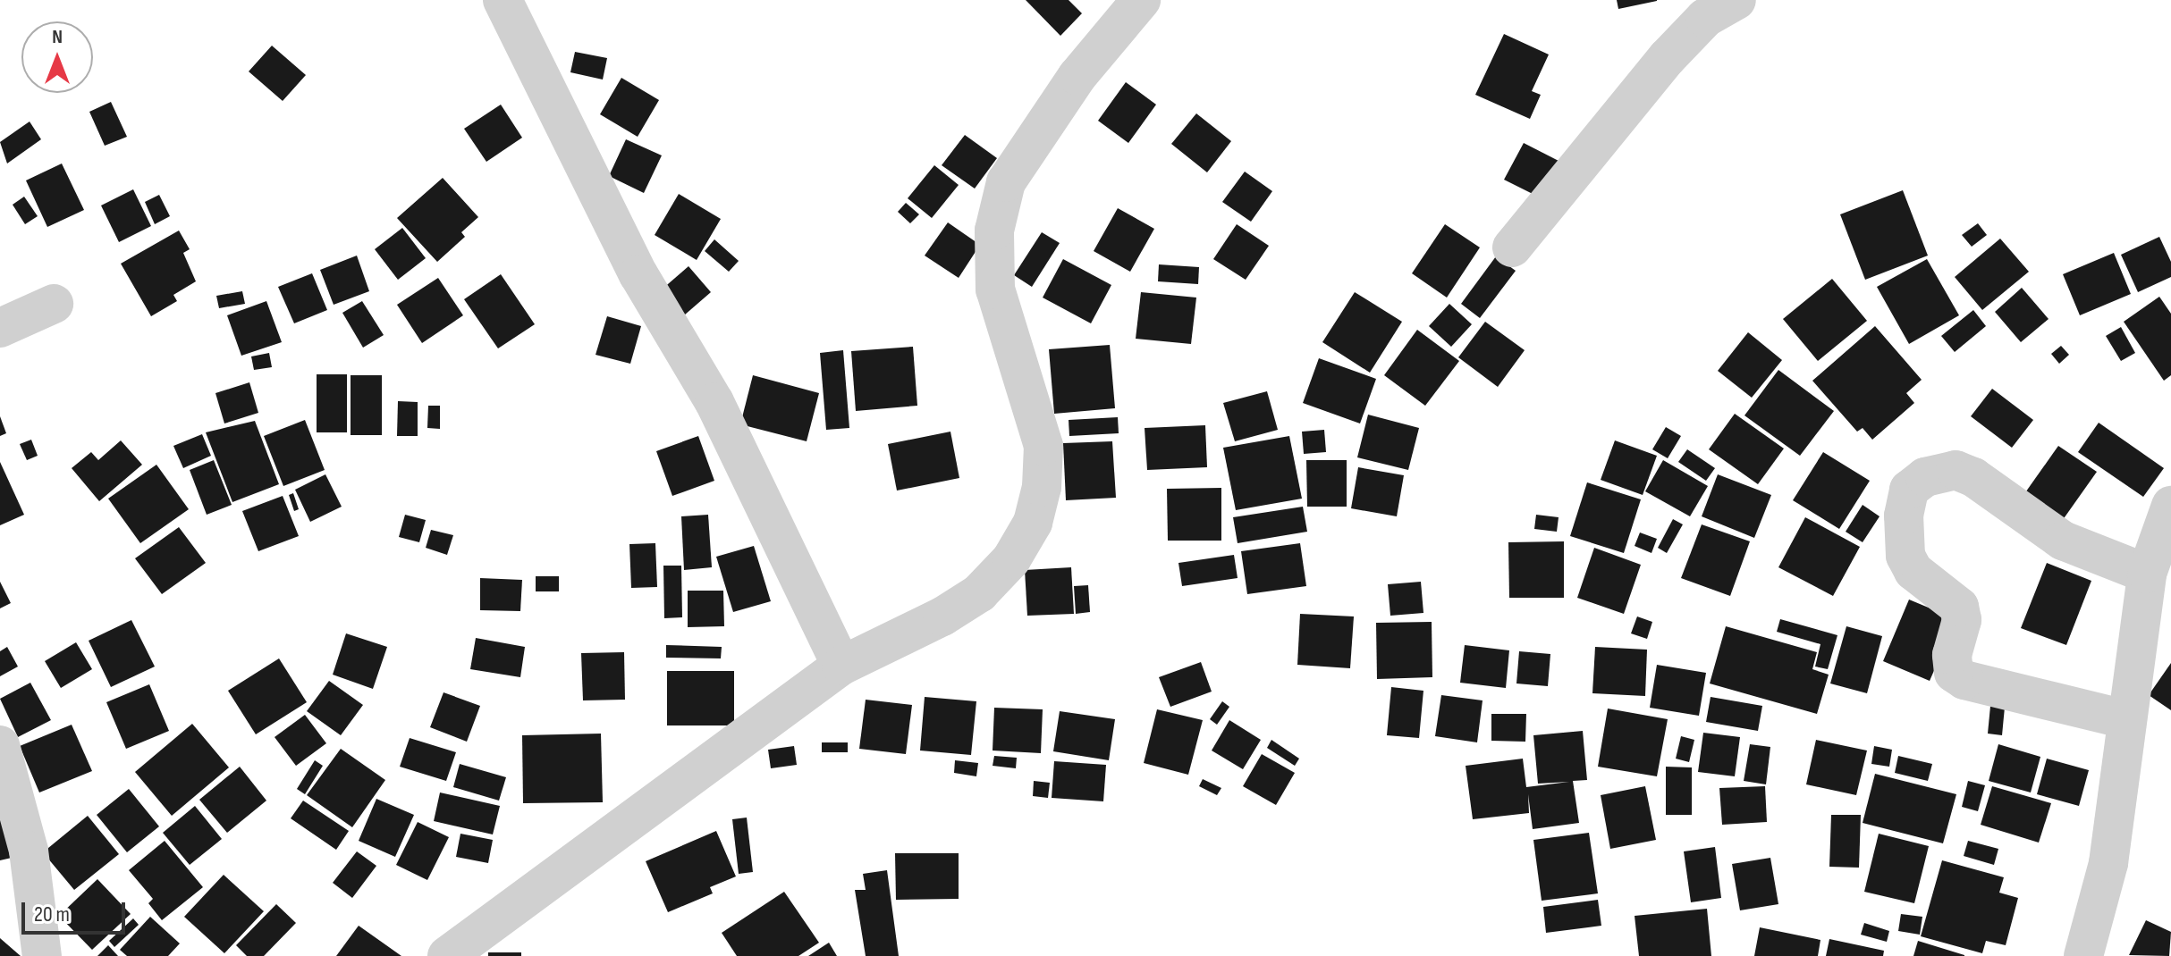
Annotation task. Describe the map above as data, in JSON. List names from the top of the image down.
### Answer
{
  "scale_bar": "20 m",
  "north": "top"
}
